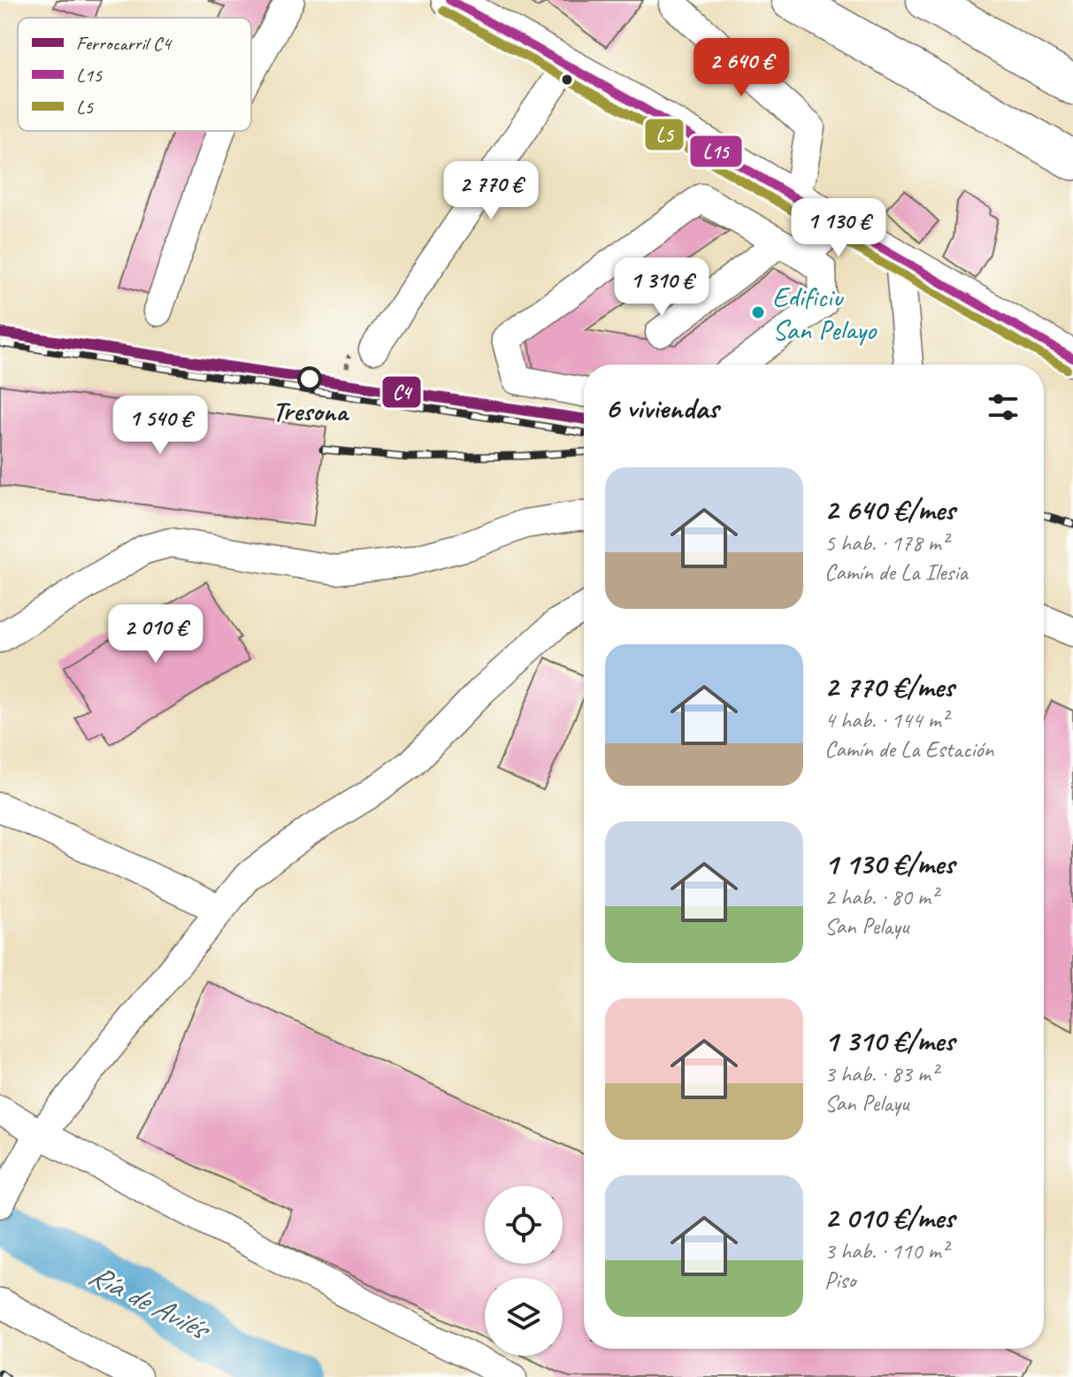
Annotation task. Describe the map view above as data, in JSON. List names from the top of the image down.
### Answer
{
  "water": ["Ría de Avilés"],
  "places": ["Edificiu San Pelayo", "Tresona"],
  "lines": ["transit line L15", "transit line L5", "rail line C4"],
  "legend": ["Ferrocarril C4", "L15", "L5"],
  "page": {
    "price": [
      "2 640 €",
      "2 770 €",
      "1 130 €",
      "1 310 €",
      "1 540 €",
      "2 010 €"
    ],
    "heading": "6 viviendas",
    "list": [
      {
        "name": "2 640 €/mes",
        "note": "5 hab. · 178 m² · Camín de La Ilesia"
      },
      {
        "name": "2 770 €/mes",
        "note": "4 hab. · 144 m² · Camín de La Estación"
      },
      {
        "name": "1 130 €/mes",
        "note": "2 hab. · 80 m² · San Pelayu"
      },
      {
        "name": "1 310 €/mes",
        "note": "3 hab. · 83 m² · San Pelayu"
      },
      {
        "name": "2 010 €/mes",
        "note": "3 hab. · 110 m² · Piso"
      }
    ]
  }
}
